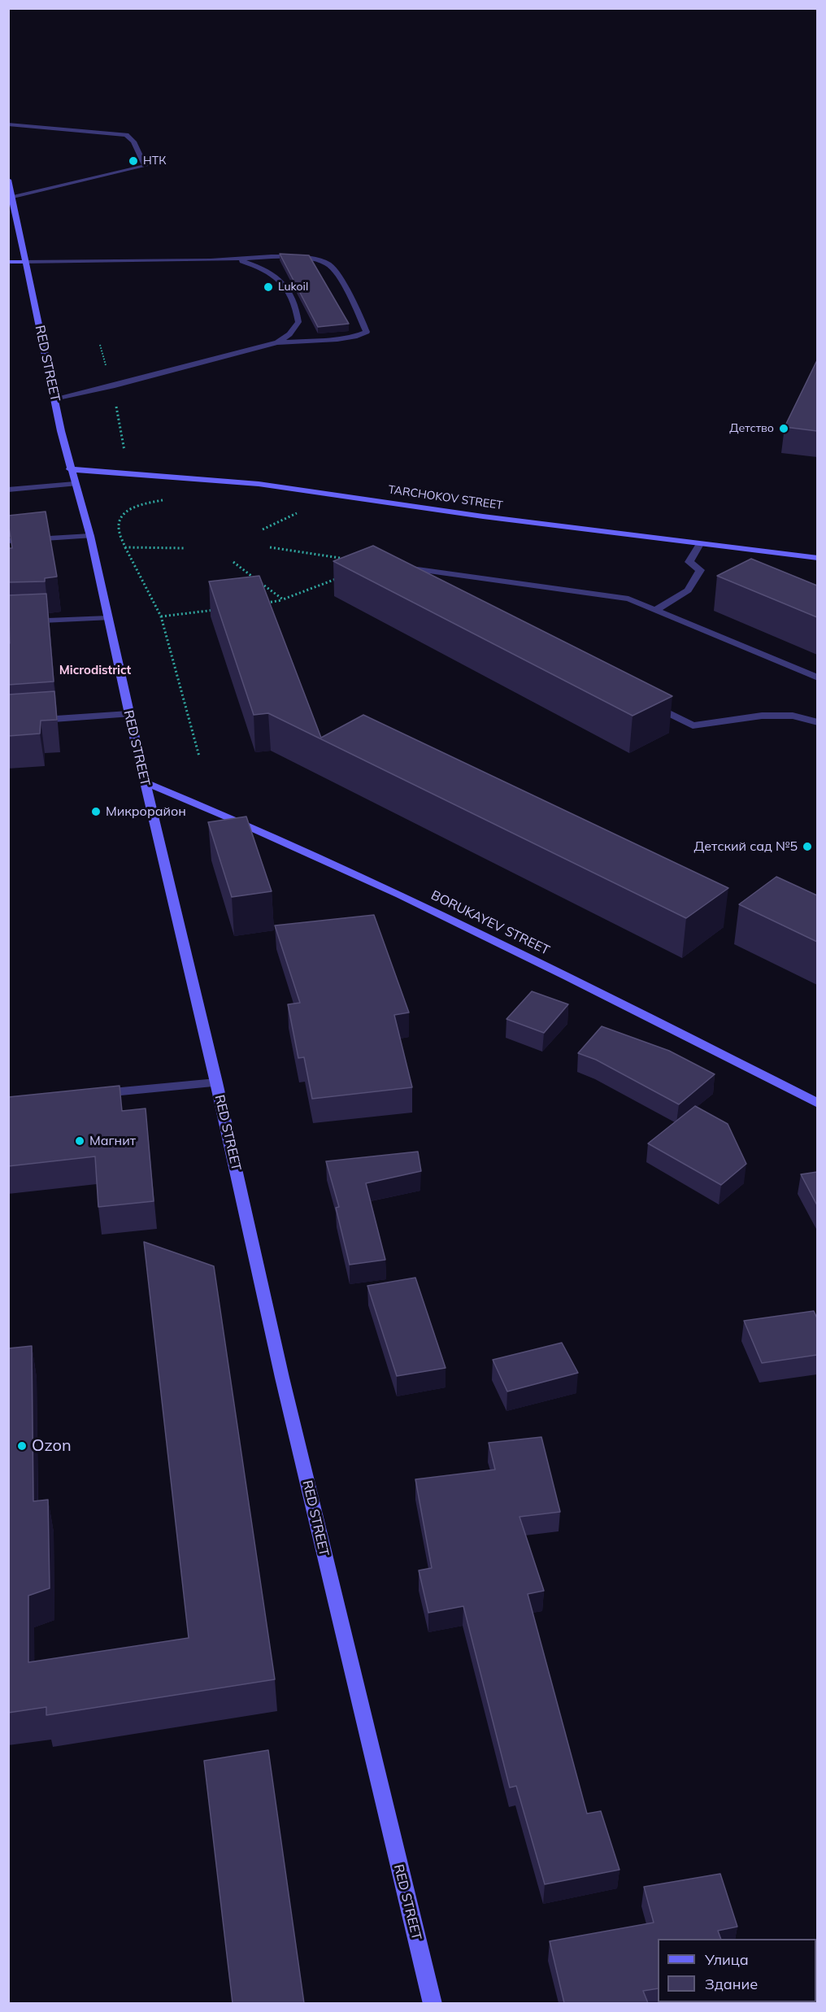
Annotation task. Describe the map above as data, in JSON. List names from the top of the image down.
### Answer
{
  "streets": {
    "street": ["RED STREET", "TARCHOKOV STREET", "BORUKAYEV STREET"]
  },
  "crossings": [
    ["RED STREET", "TARCHOKOV STREET"],
    ["RED STREET", "BORUKAYEV STREET"]
  ],
  "districts": ["Microdistrict"],
  "places": [
    "НТК",
    "Lukoil",
    "Детство",
    "Микрорайон",
    "Детский сад №5",
    "Магнит",
    "Ozon"
  ],
  "legend": ["Улица", "Здание"]
}
